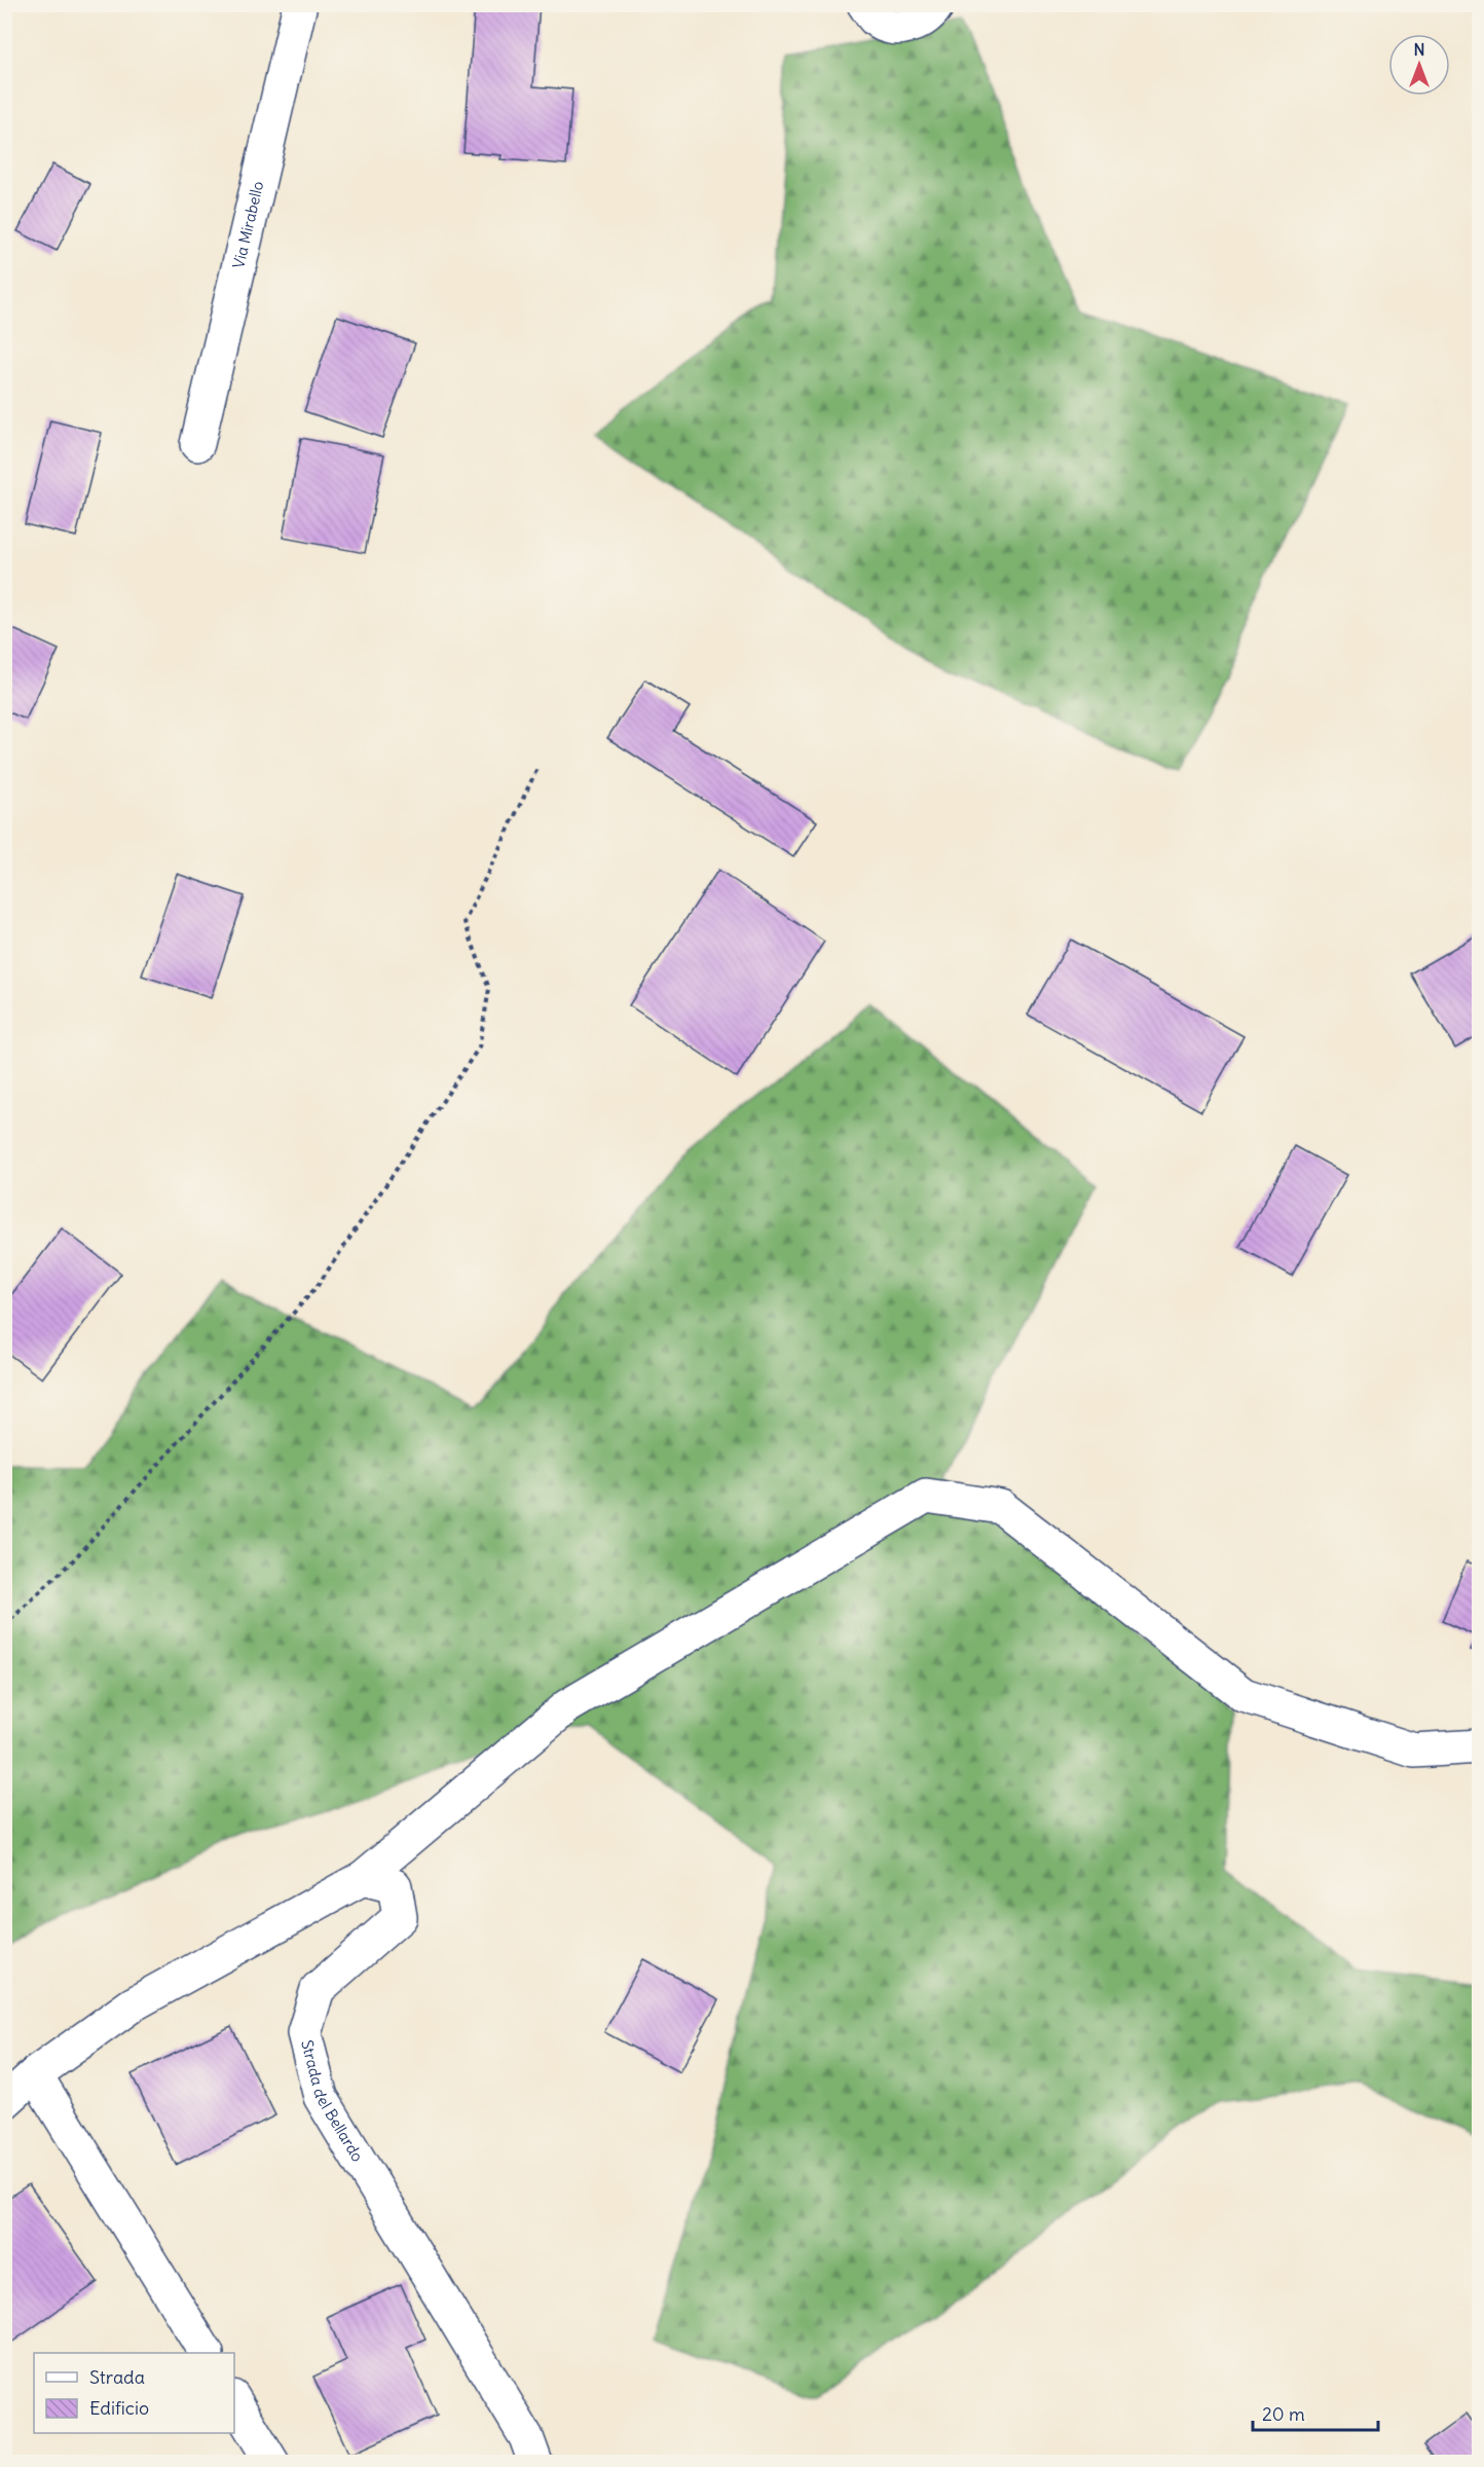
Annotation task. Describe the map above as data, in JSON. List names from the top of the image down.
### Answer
{
  "streets": {
    "street": ["Via Mirabello", "Strada del Bellardo"]
  },
  "legend": ["Strada", "Edificio"],
  "scale_bar": "20 m",
  "north": "top"
}
